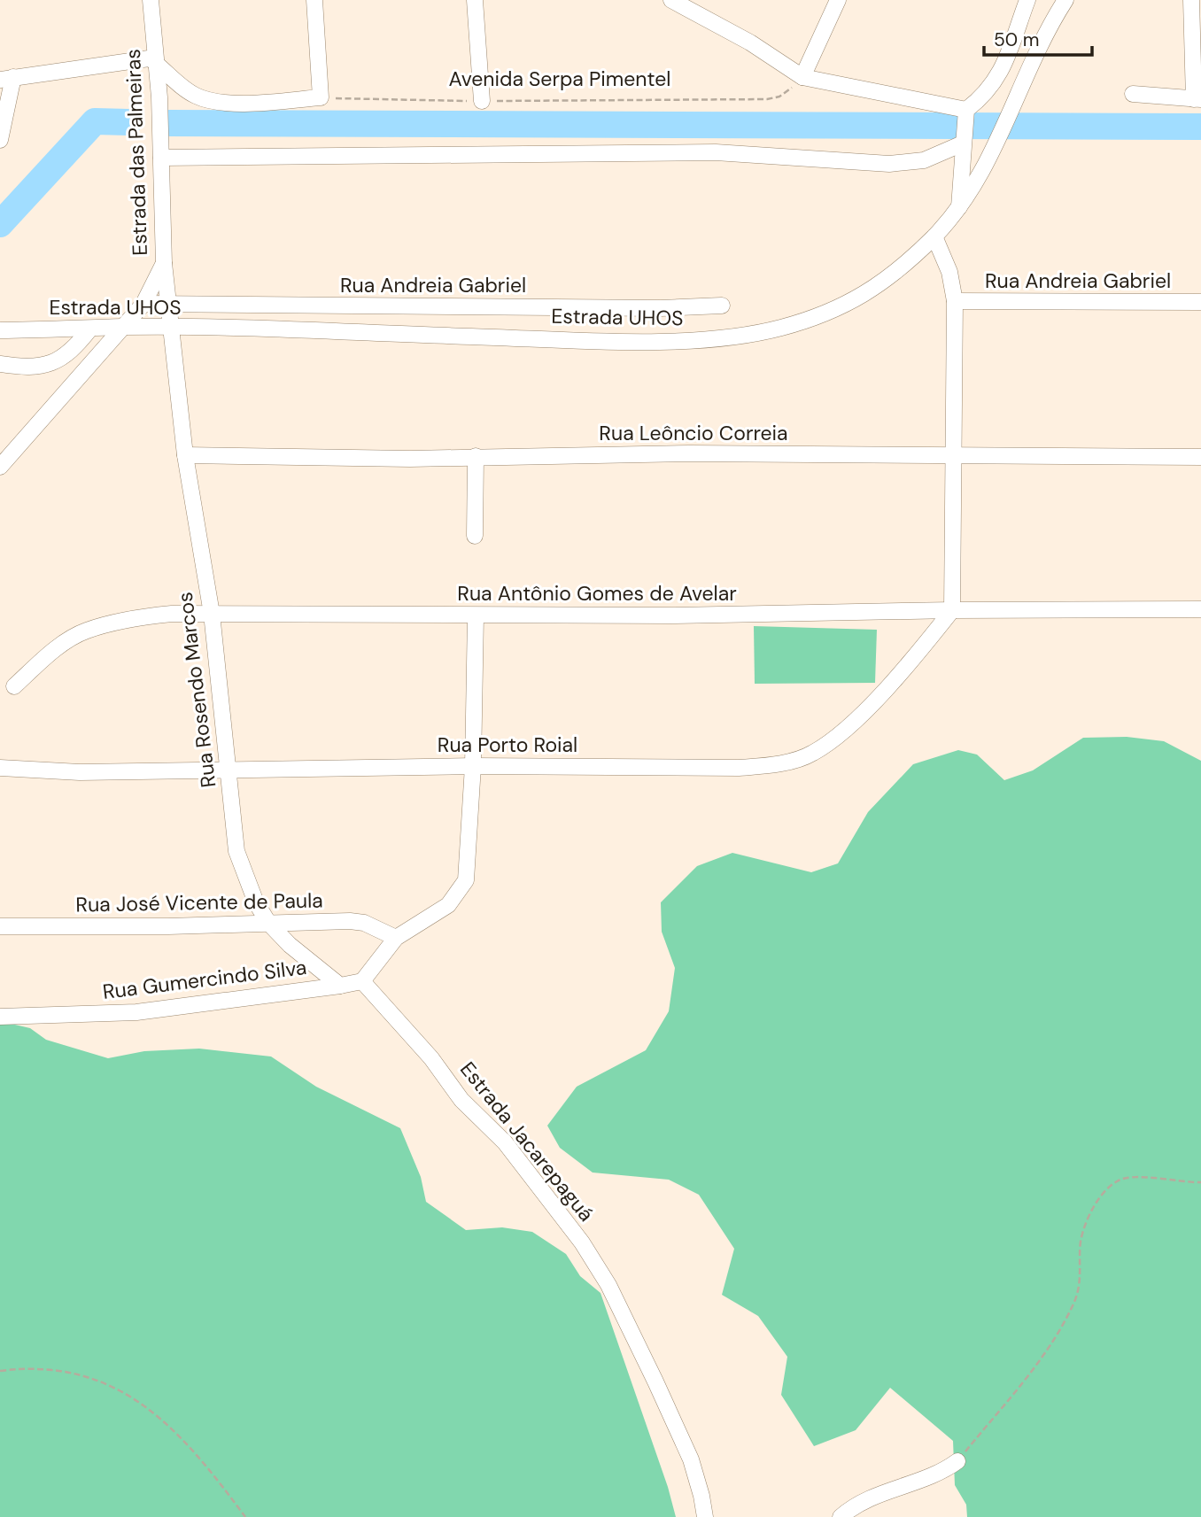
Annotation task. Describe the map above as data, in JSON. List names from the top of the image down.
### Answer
{
  "streets": {
    "street": [
      "Estrada das Palmeiras",
      "Rua Andreia Gabriel",
      "Estrada UHOS",
      "Rua Leôncio Correia",
      "Rua Antônio Gomes de Avelar",
      "Rua Rosendo Marcos",
      "Rua Porto Roial",
      "Rua José Vicente de Paula",
      "Rua Gumercindo Silva",
      "Estrada Jacarepaguá"
    ],
    "path": ["Avenida Serpa Pimentel"]
  },
  "crossings": [
    ["Estrada das Palmeiras", "Rua Andreia Gabriel"],
    ["Estrada das Palmeiras", "Estrada UHOS"],
    ["Estrada das Palmeiras", "Rua Rosendo Marcos"],
    ["Rua Andreia Gabriel", "Rua Rosendo Marcos"],
    ["Estrada UHOS", "Rua Rosendo Marcos"],
    ["Rua Leôncio Correia", "Rua Rosendo Marcos"],
    ["Rua Antônio Gomes de Avelar", "Rua Rosendo Marcos"],
    ["Rua Antônio Gomes de Avelar", "Rua Porto Roial"],
    ["Rua Rosendo Marcos", "Rua Porto Roial"],
    ["Rua Rosendo Marcos", "Rua José Vicente de Paula"],
    ["Rua Rosendo Marcos", "Rua Gumercindo Silva"]
  ],
  "scale_bar": "50 m"
}
